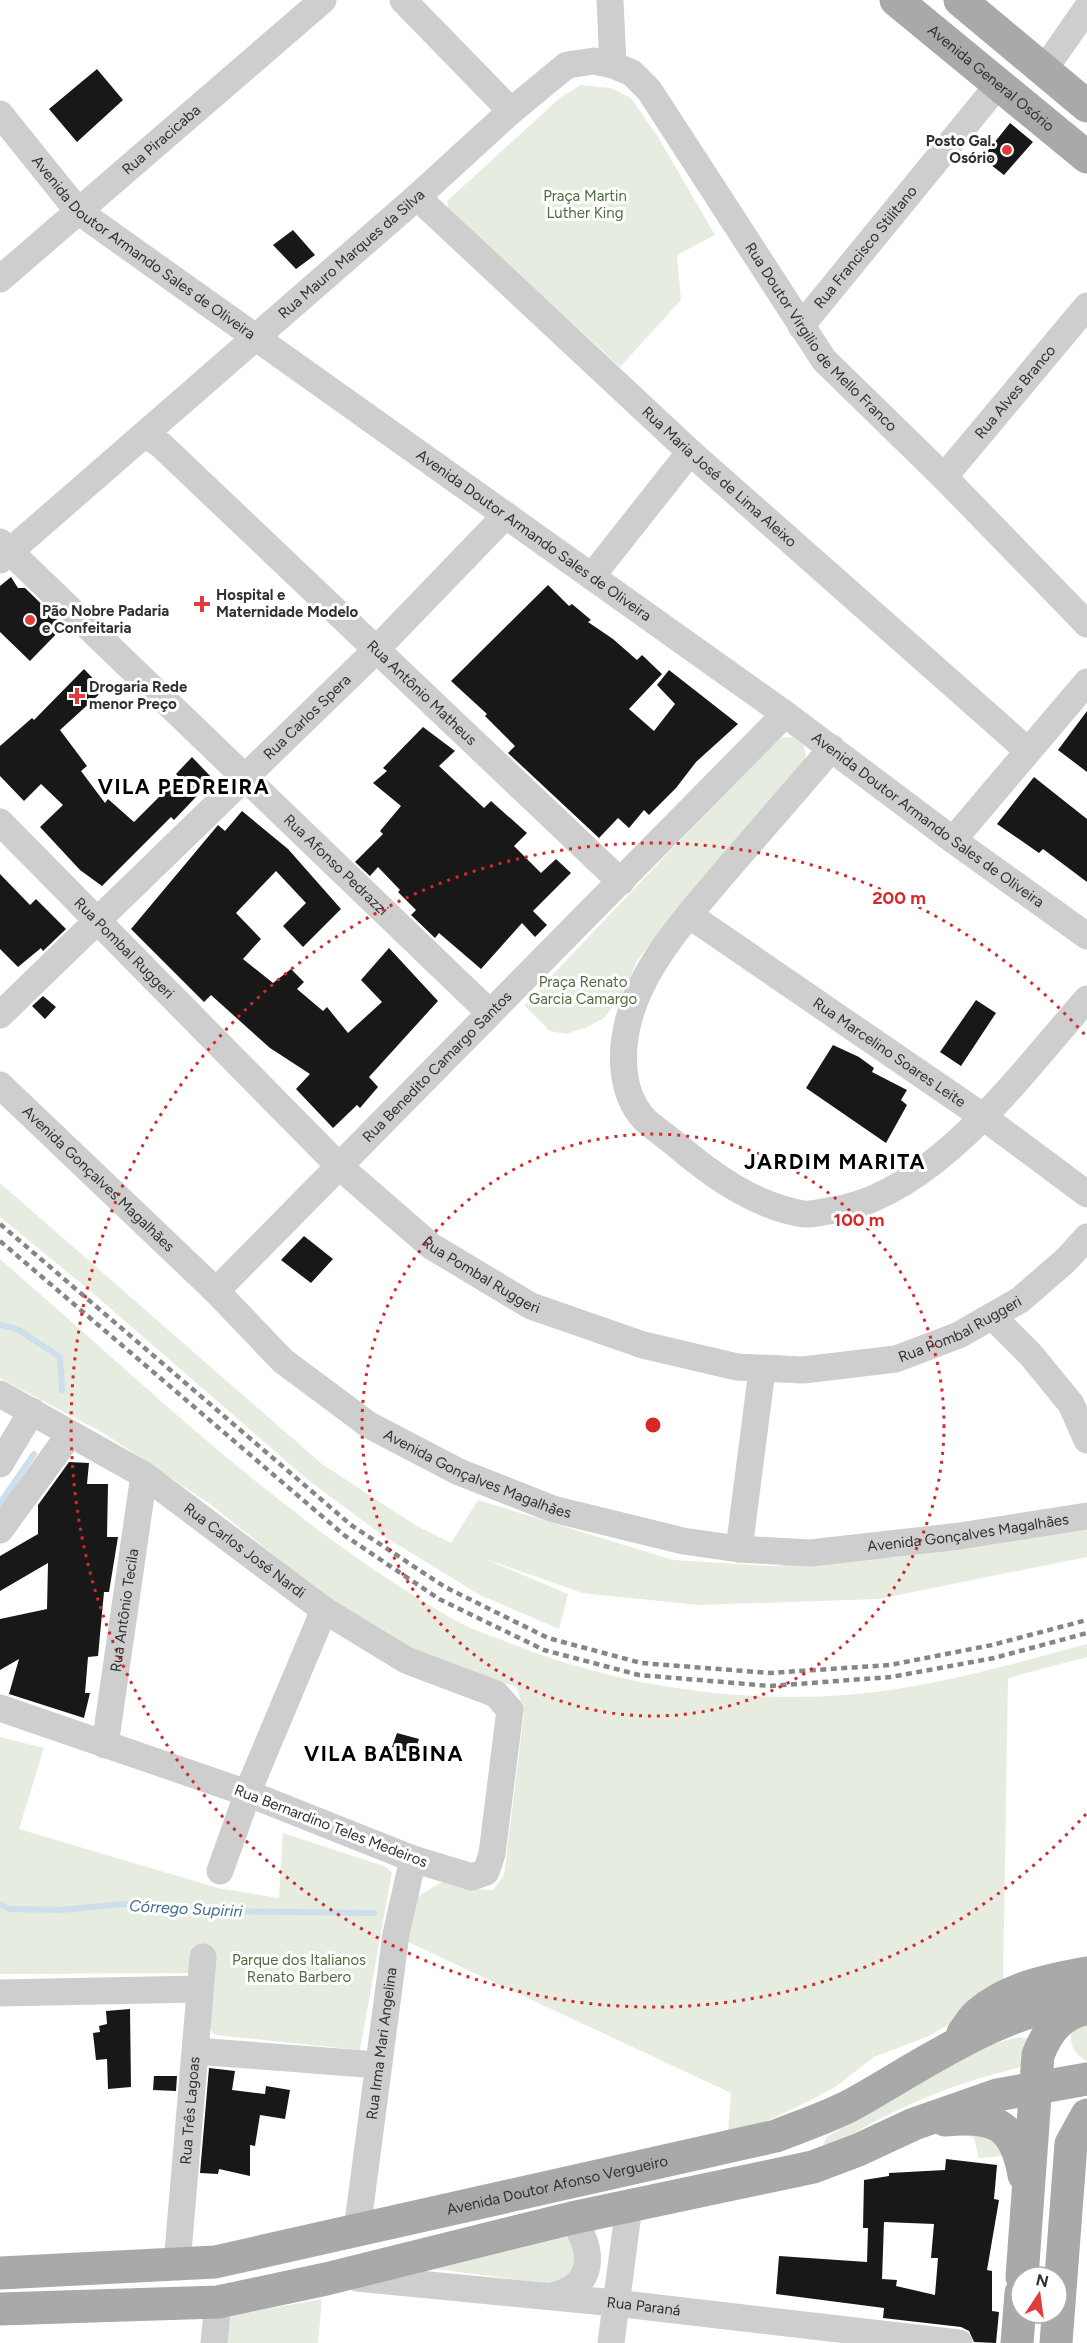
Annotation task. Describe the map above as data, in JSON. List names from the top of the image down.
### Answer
{
  "streets": {
    "main road": ["Avenida General Osório", "Avenida Doutor Afonso Vergueiro"],
    "street": [
      "Rua Piracicaba",
      "Avenida Doutor Armando Sales de Oliveira",
      "Rua Francisco Stilitano",
      "Rua Mauro Marques da Silva",
      "Rua Doutor Virgilio de Mello Franco",
      "Rua Alves Branco",
      "Rua Maria José de Lima Aleixo",
      "Rua Antônio Matheus",
      "Rua Carlos Spera",
      "Rua Afonso Pedrazzi",
      "Rua Pombal Ruggeri",
      "Rua Marcelino Soares Leite",
      "Rua Benedito Camargo Santos",
      "Avenida Gonçalves Magalhães",
      "Rua Carlos José Nardi",
      "Rua Antônio Tecila",
      "Rua Bernardino Teles Medeiros",
      "Rua Irma Mari Angelina",
      "Rua Três Lagoas",
      "Rua Paraná"
    ]
  },
  "crossings": [
    ["Avenida General Osório", "Rua Francisco Stilitano"],
    ["Rua Piracicaba", "Avenida Doutor Armando Sales de Oliveira"],
    ["Avenida Doutor Armando Sales de Oliveira", "Rua Mauro Marques da Silva"],
    ["Avenida Doutor Armando Sales de Oliveira", "Rua Carlos Spera"],
    ["Avenida Doutor Armando Sales de Oliveira", "Rua Benedito Camargo Santos"],
    ["Rua Francisco Stilitano", "Rua Doutor Virgilio de Mello Franco"],
    ["Rua Mauro Marques da Silva", "Rua Doutor Virgilio de Mello Franco"],
    ["Rua Mauro Marques da Silva", "Rua Maria José de Lima Aleixo"],
    ["Rua Mauro Marques da Silva", "Rua Antônio Matheus"],
    ["Rua Mauro Marques da Silva", "Rua Afonso Pedrazzi"],
    ["Rua Doutor Virgilio de Mello Franco", "Rua Alves Branco"],
    ["Rua Antônio Matheus", "Rua Carlos Spera"],
    ["Rua Antônio Matheus", "Rua Benedito Camargo Santos"],
    ["Rua Carlos Spera", "Rua Afonso Pedrazzi"],
    ["Rua Carlos Spera", "Rua Pombal Ruggeri"],
    ["Rua Afonso Pedrazzi", "Rua Benedito Camargo Santos"],
    ["Rua Pombal Ruggeri", "Rua Benedito Camargo Santos"],
    ["Rua Benedito Camargo Santos", "Avenida Gonçalves Magalhães"],
    ["Rua Carlos José Nardi", "Rua Antônio Tecila"],
    ["Rua Carlos José Nardi", "Rua Bernardino Teles Medeiros"],
    ["Rua Antônio Tecila", "Rua Bernardino Teles Medeiros"],
    ["Rua Bernardino Teles Medeiros", "Rua Irma Mari Angelina"],
    ["Rua Irma Mari Angelina", "Avenida Doutor Afonso Vergueiro"],
    ["Rua Três Lagoas", "Avenida Doutor Afonso Vergueiro"]
  ],
  "districts": ["VILA PEDREIRA", "JARDIM MARITA", "VILA BALBINA"],
  "water": ["Córrego Supiriri"],
  "parks": ["Praça Martin Luther King", "Praça Renato Garcia Camargo", "Parque dos Italianos Renato Barbero"],
  "places": {
    "other": ["Posto Gal. Osório", "Pão Nobre Padaria e Confeitaria"],
    "health": ["Hospital e Maternidade Modelo", "Drogaria Rede menor Preço"]
  },
  "north": "top",
  "rings": ["200 m", "100 m"]
}
